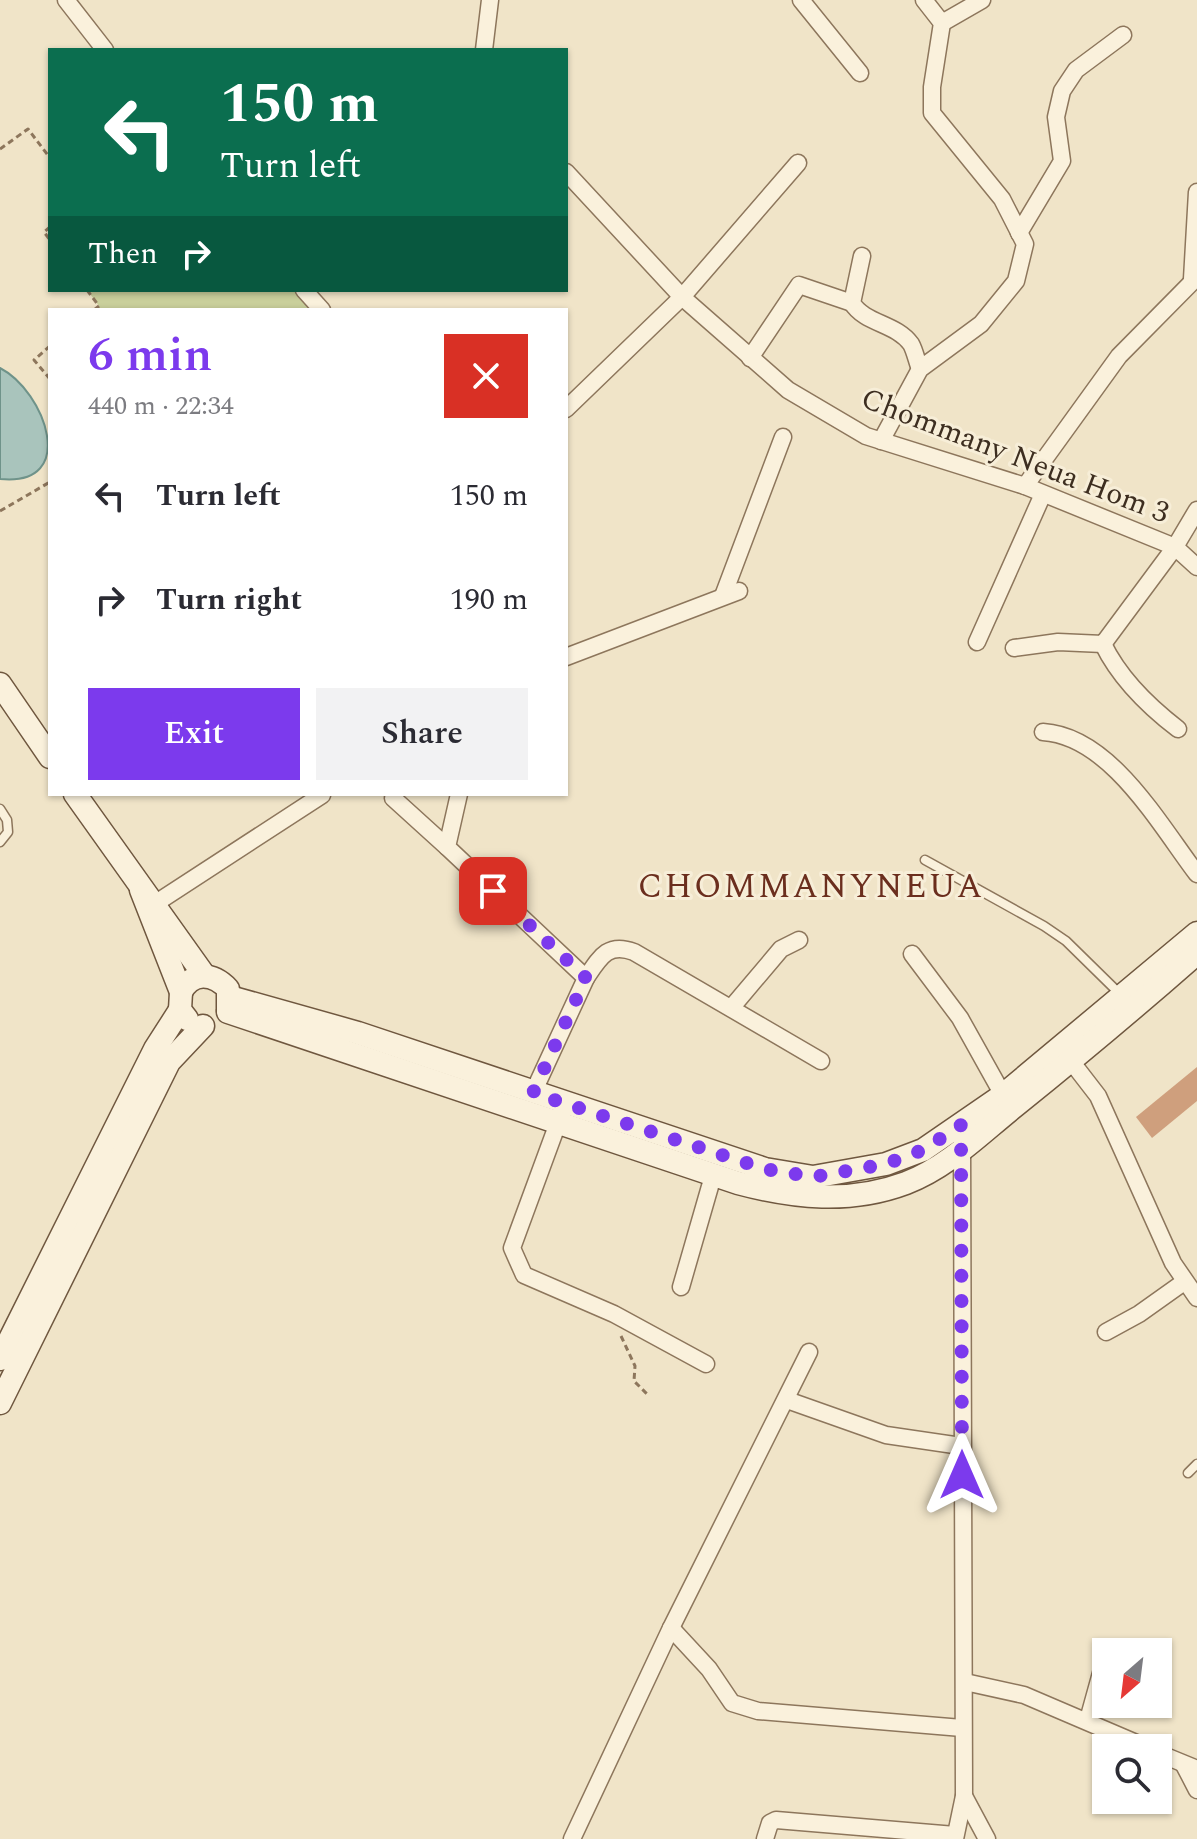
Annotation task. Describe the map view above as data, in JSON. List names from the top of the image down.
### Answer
{
  "streets": {
    "street": ["Chommany Neua Hom 3"]
  },
  "districts": ["CHOMMANYNEUA"],
  "north": "bottom left",
  "page": {
    "turn": ["150 m", "Turn left"],
    "then": "Then",
    "heading": ["6 min", "440 m · 22:34"],
    "list": [
      {
        "name": "Turn left",
        "value": "150 m"
      },
      {
        "name": "Turn right",
        "value": "190 m"
      }
    ],
    "buttons": ["Exit", "Share"]
  }
}
